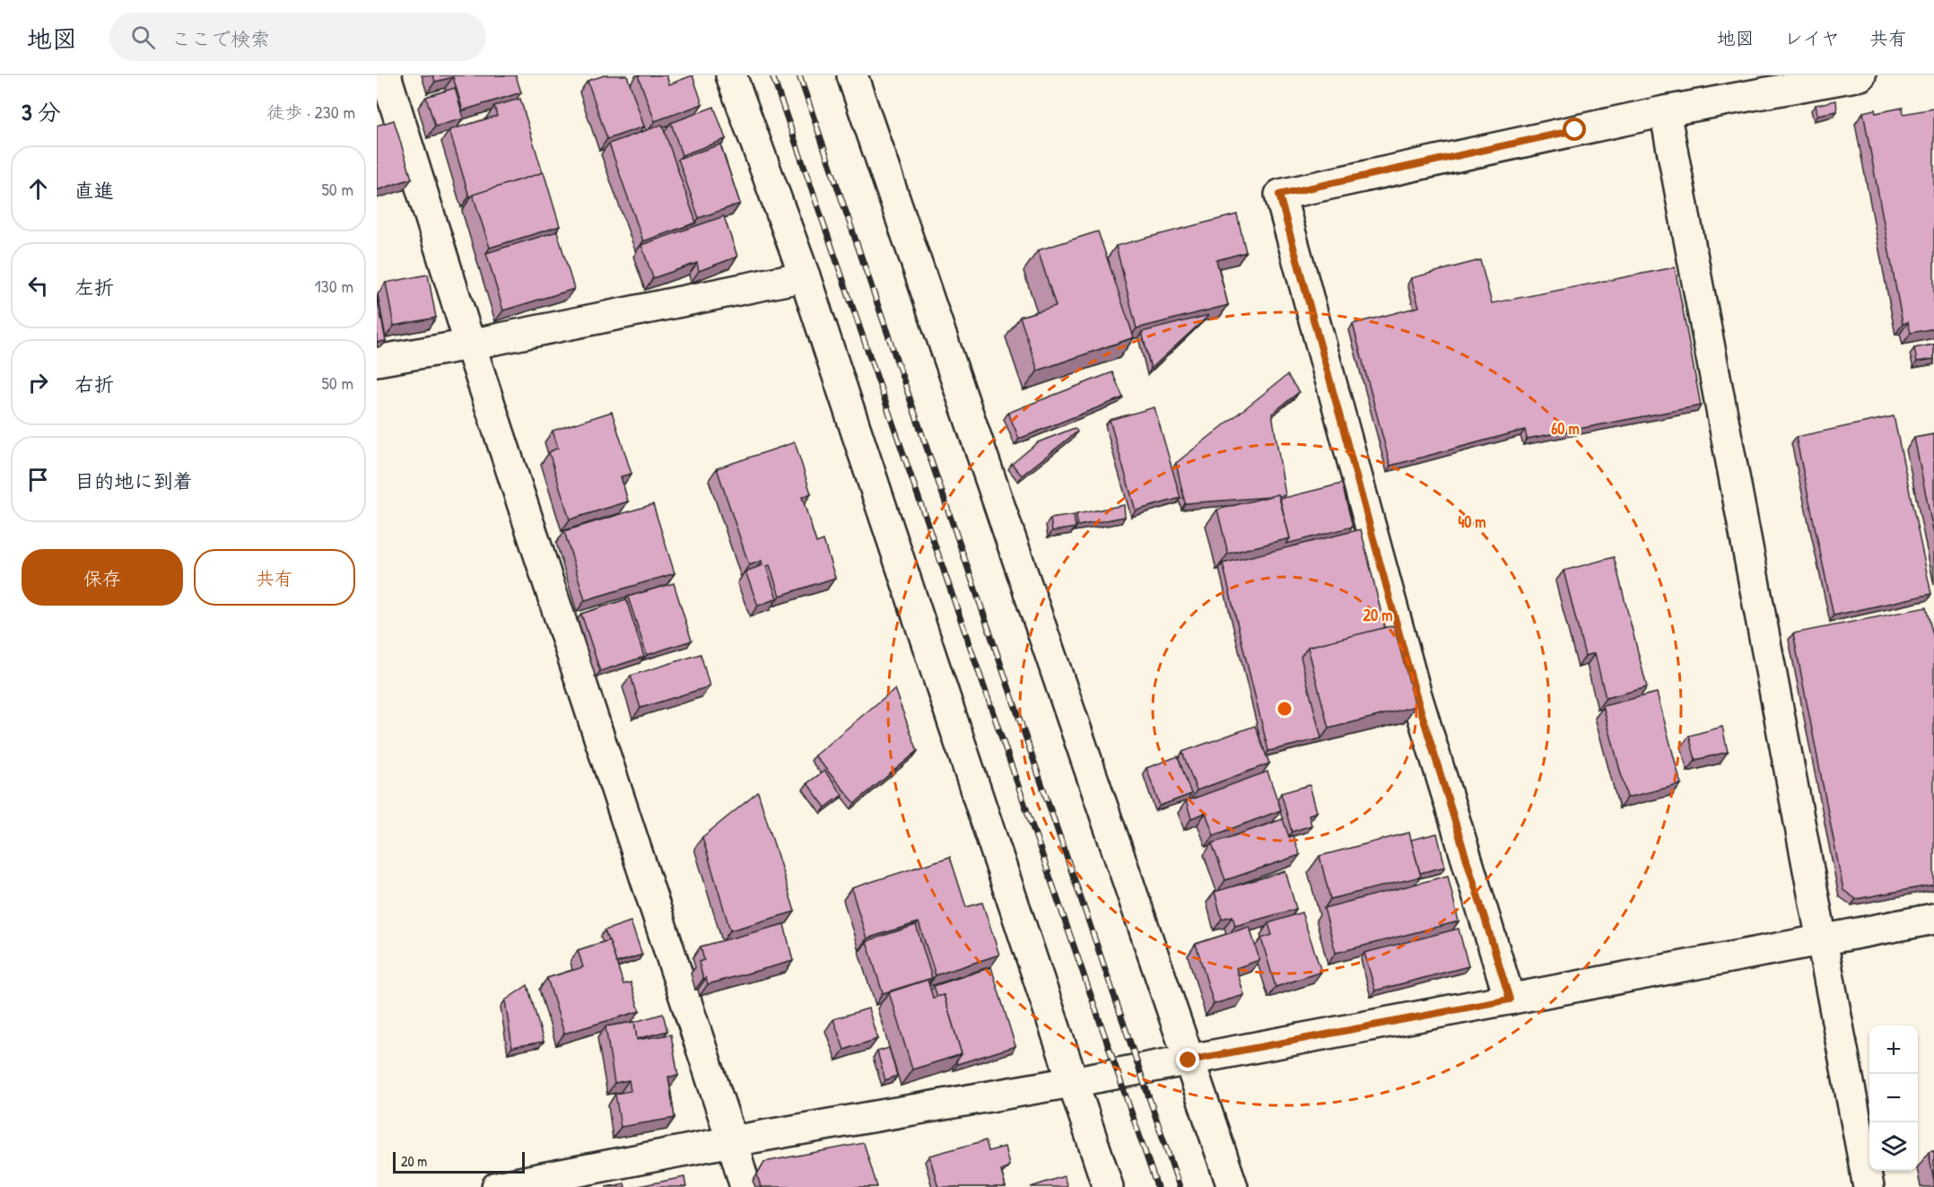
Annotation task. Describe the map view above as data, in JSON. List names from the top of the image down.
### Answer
{
  "scale_bar": "20 m",
  "page": {
    "header": "地図",
    "search": "ここで検索",
    "nav": ["地図", "レイヤ", "共有"],
    "heading": ["3 分", "徒歩 · 230 m"],
    "list": [
      ["直進", "50 m"],
      ["左折", "130 m"],
      ["右折", "50 m"],
      "目的地に到着"
    ],
    "buttons": ["保存", "共有"],
    "map_buttons": ["+", "−"],
    "scale": "20 m"
  },
  "rings": ["60 m", "40 m", "20 m"]
}
